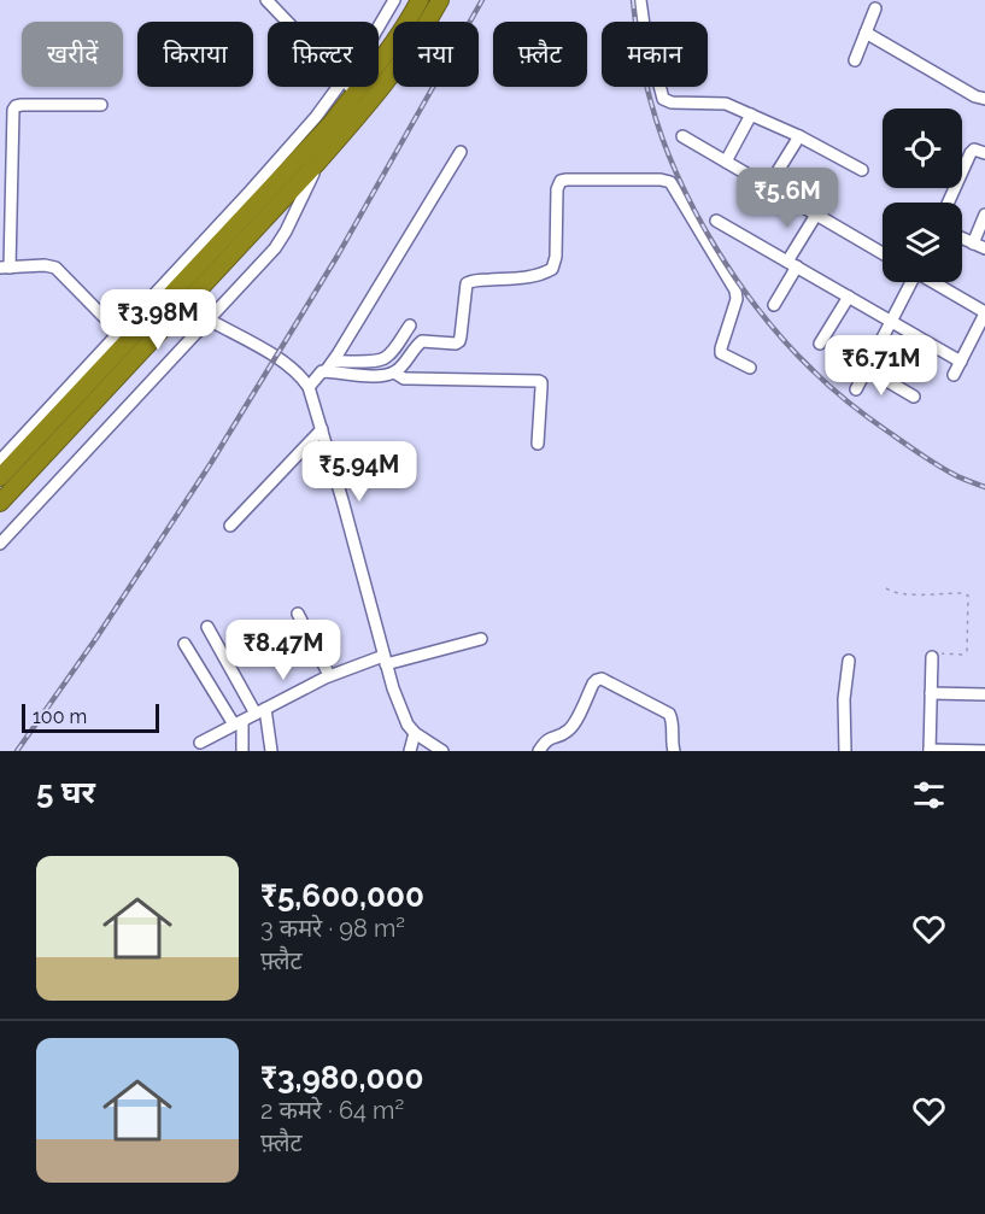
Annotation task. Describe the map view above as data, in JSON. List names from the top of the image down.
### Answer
{
  "scale_bar": "100 m",
  "page": {
    "chip": [
      "खरीदें",
      "किराया",
      "फ़िल्टर",
      "नया",
      "फ़्लैट",
      "मकान"
    ],
    "price": [
      "₹5.6M",
      "₹3.98M",
      "₹6.71M",
      "₹5.94M",
      "₹8.47M"
    ],
    "scale": "100 m",
    "heading": "5 घर",
    "list": [
      {
        "name": "₹5,600,000",
        "note": "3 कमरे · 98 m² · फ़्लैट"
      },
      {
        "name": "₹3,980,000",
        "note": "2 कमरे · 64 m² · फ़्लैट"
      }
    ]
  }
}
